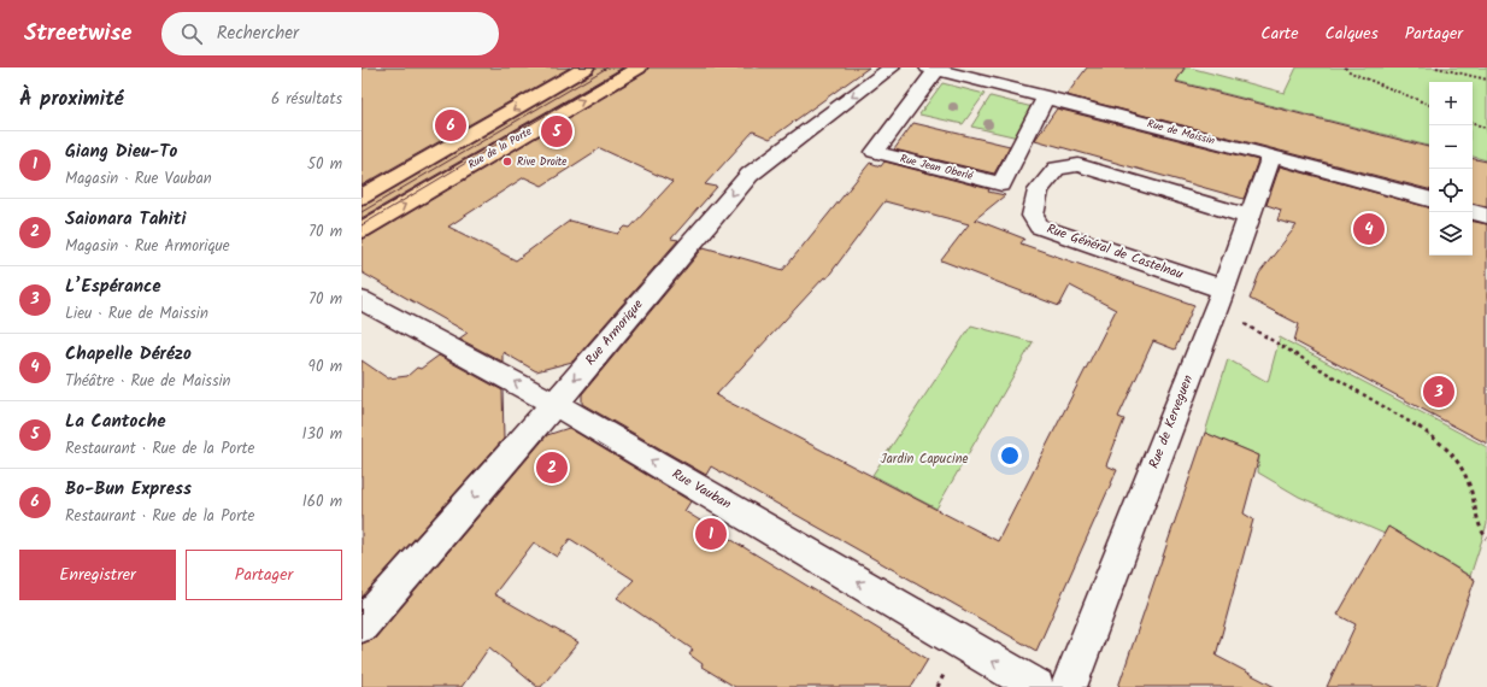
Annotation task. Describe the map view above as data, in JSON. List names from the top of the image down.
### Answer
{
  "streets": {
    "main road": ["Rue de la Porte"],
    "street": [
      "Rue de Maissin",
      "Rue Jean Oberlé",
      "Rue Général de Castelnau",
      "Rue Armorique",
      "Rue de Kerveguen",
      "Rue Vauban"
    ]
  },
  "crossings": [
    ["Rue de Maissin", "Rue Jean Oberlé"],
    ["Rue de Maissin", "Rue de Kerveguen"],
    ["Rue Général de Castelnau", "Rue de Kerveguen"],
    ["Rue Armorique", "Rue Vauban"]
  ],
  "one_way": ["Rue Armorique", "Rue Vauban"],
  "parks": ["Jardin Capucine"],
  "places": ["Rive Droite"],
  "page": {
    "header": "Streetwise",
    "search": "Rechercher",
    "nav": ["Carte", "Calques", "Partager"],
    "heading": ["À proximité", "6 résultats"],
    "map_buttons": ["+", "−"],
    "pins": [
      "6",
      "5",
      "4",
      "3",
      "2",
      "1"
    ],
    "list": [
      {
        "mark": "1",
        "name": "Giang Dieu-To",
        "note": "Magasin · Rue Vauban",
        "value": "50 m"
      },
      {
        "mark": "2",
        "name": "Saionara Tahiti",
        "note": "Magasin · Rue Armorique",
        "value": "70 m"
      },
      {
        "mark": "3",
        "name": "L’Espérance",
        "note": "Lieu · Rue de Maissin",
        "value": "70 m"
      },
      {
        "mark": "4",
        "name": "Chapelle Dérézo",
        "note": "Théâtre · Rue de Maissin",
        "value": "90 m"
      },
      {
        "mark": "5",
        "name": "La Cantoche",
        "note": "Restaurant · Rue de la Porte",
        "value": "130 m"
      },
      {
        "mark": "6",
        "name": "Bo-Bun Express",
        "note": "Restaurant · Rue de la Porte",
        "value": "160 m"
      }
    ],
    "buttons": ["Enregistrer", "Partager"]
  }
}
